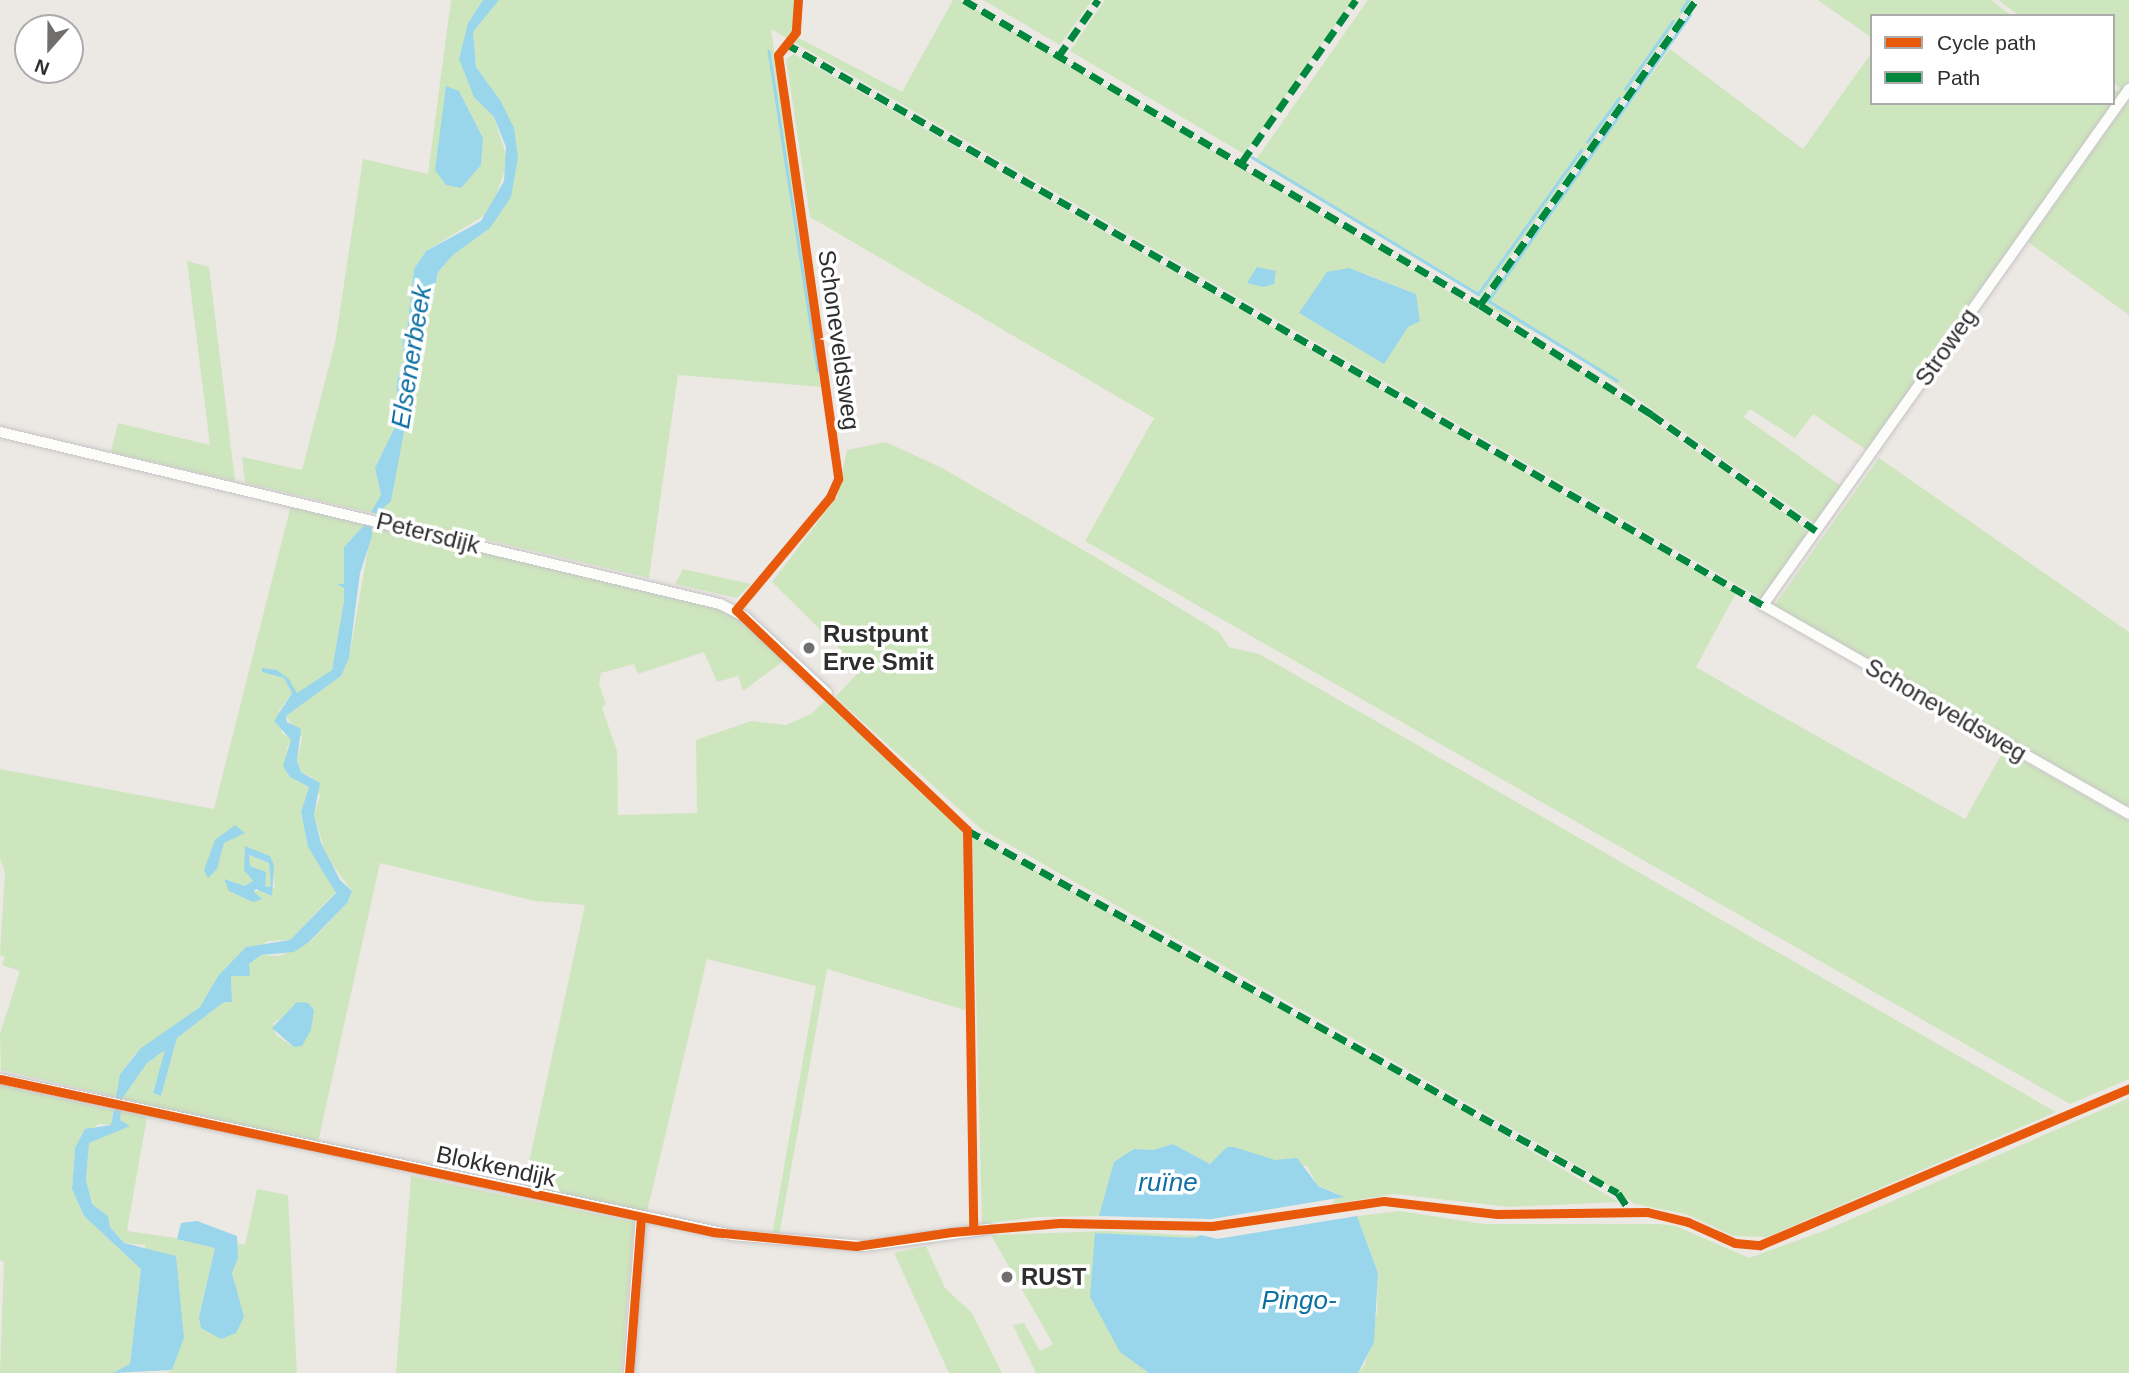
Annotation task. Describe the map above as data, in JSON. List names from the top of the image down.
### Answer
{
  "streets": {
    "street": [
      "Schoneveldsweg",
      "Stroweg",
      "Petersdijk",
      "Blokkendijk"
    ]
  },
  "crossings": [
    ["Schoneveldsweg", "Stroweg"]
  ],
  "water": ["Elsenerbeek", "ruïne", "Pingo-"],
  "places": ["Rustpunt Erve Smit", "RUST"],
  "legend": ["Cycle path", "Path"],
  "north": "bottom"
}
